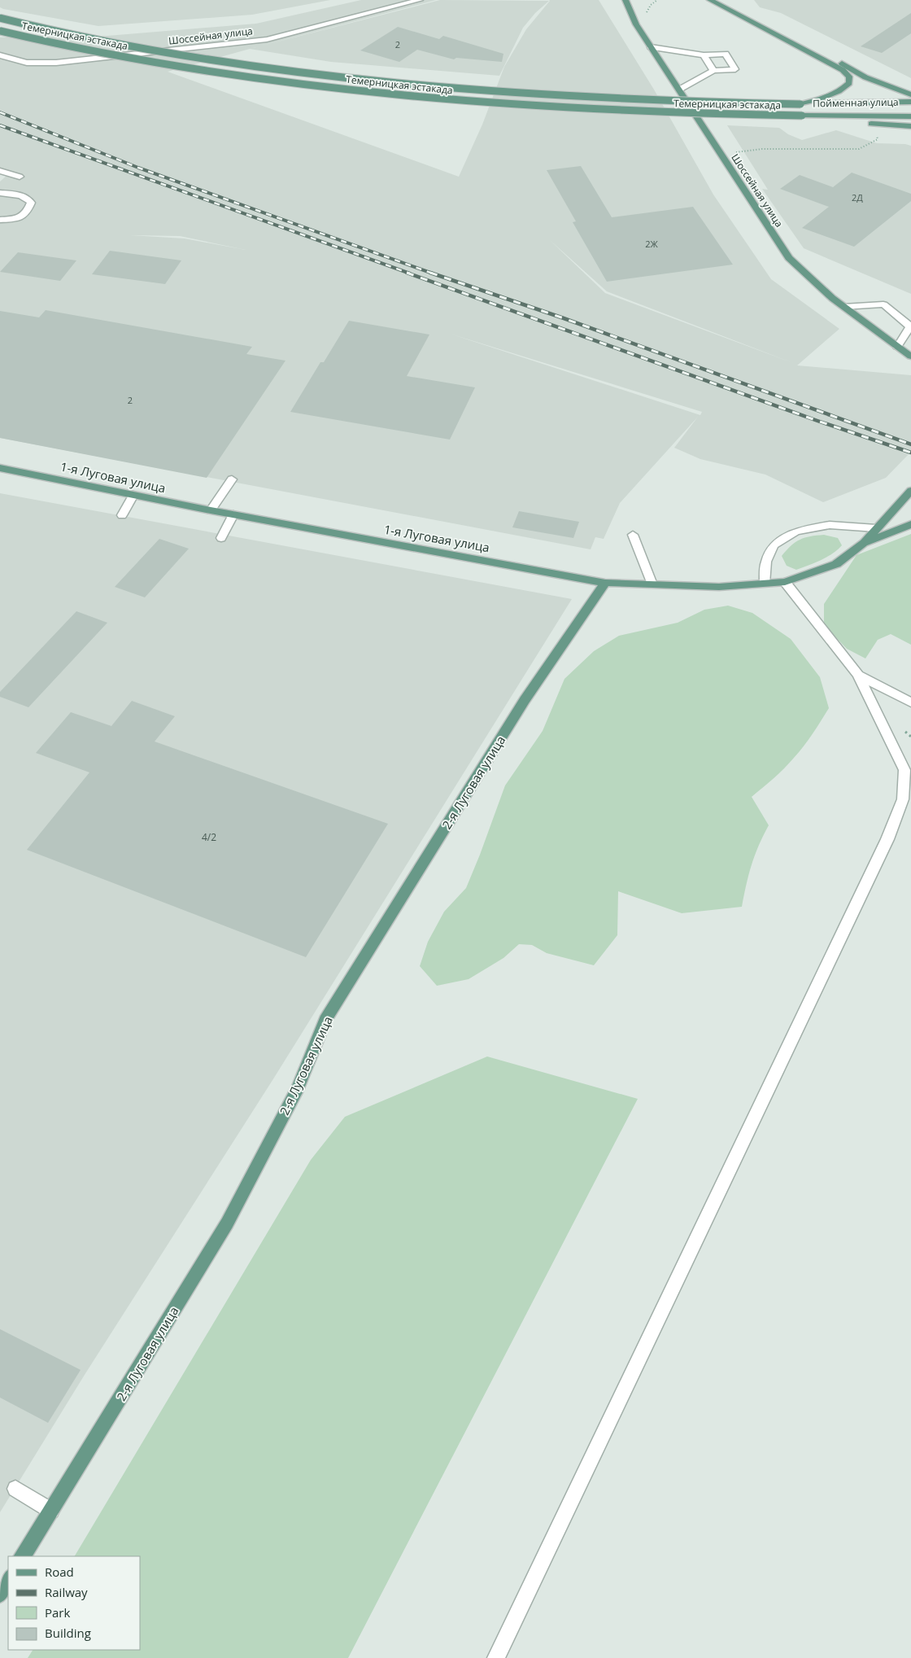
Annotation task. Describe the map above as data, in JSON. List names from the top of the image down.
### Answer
{
  "streets": {
    "main road": [
      "Темерницкая эстакада",
      "Шоссейная улица",
      "Пойменная улица",
      "1-я Луговая улица",
      "2-я Луговая улица"
    ]
  },
  "crossings": [
    ["Темерницкая эстакада", "Пойменная улица"],
    ["1-я Луговая улица", "2-я Луговая улица"]
  ],
  "house_numbers": [
    "2",
    "2Д",
    "2Ж",
    "2",
    "4/2"
  ],
  "legend": [
    "Road",
    "Railway",
    "Park",
    "Building"
  ]
}
